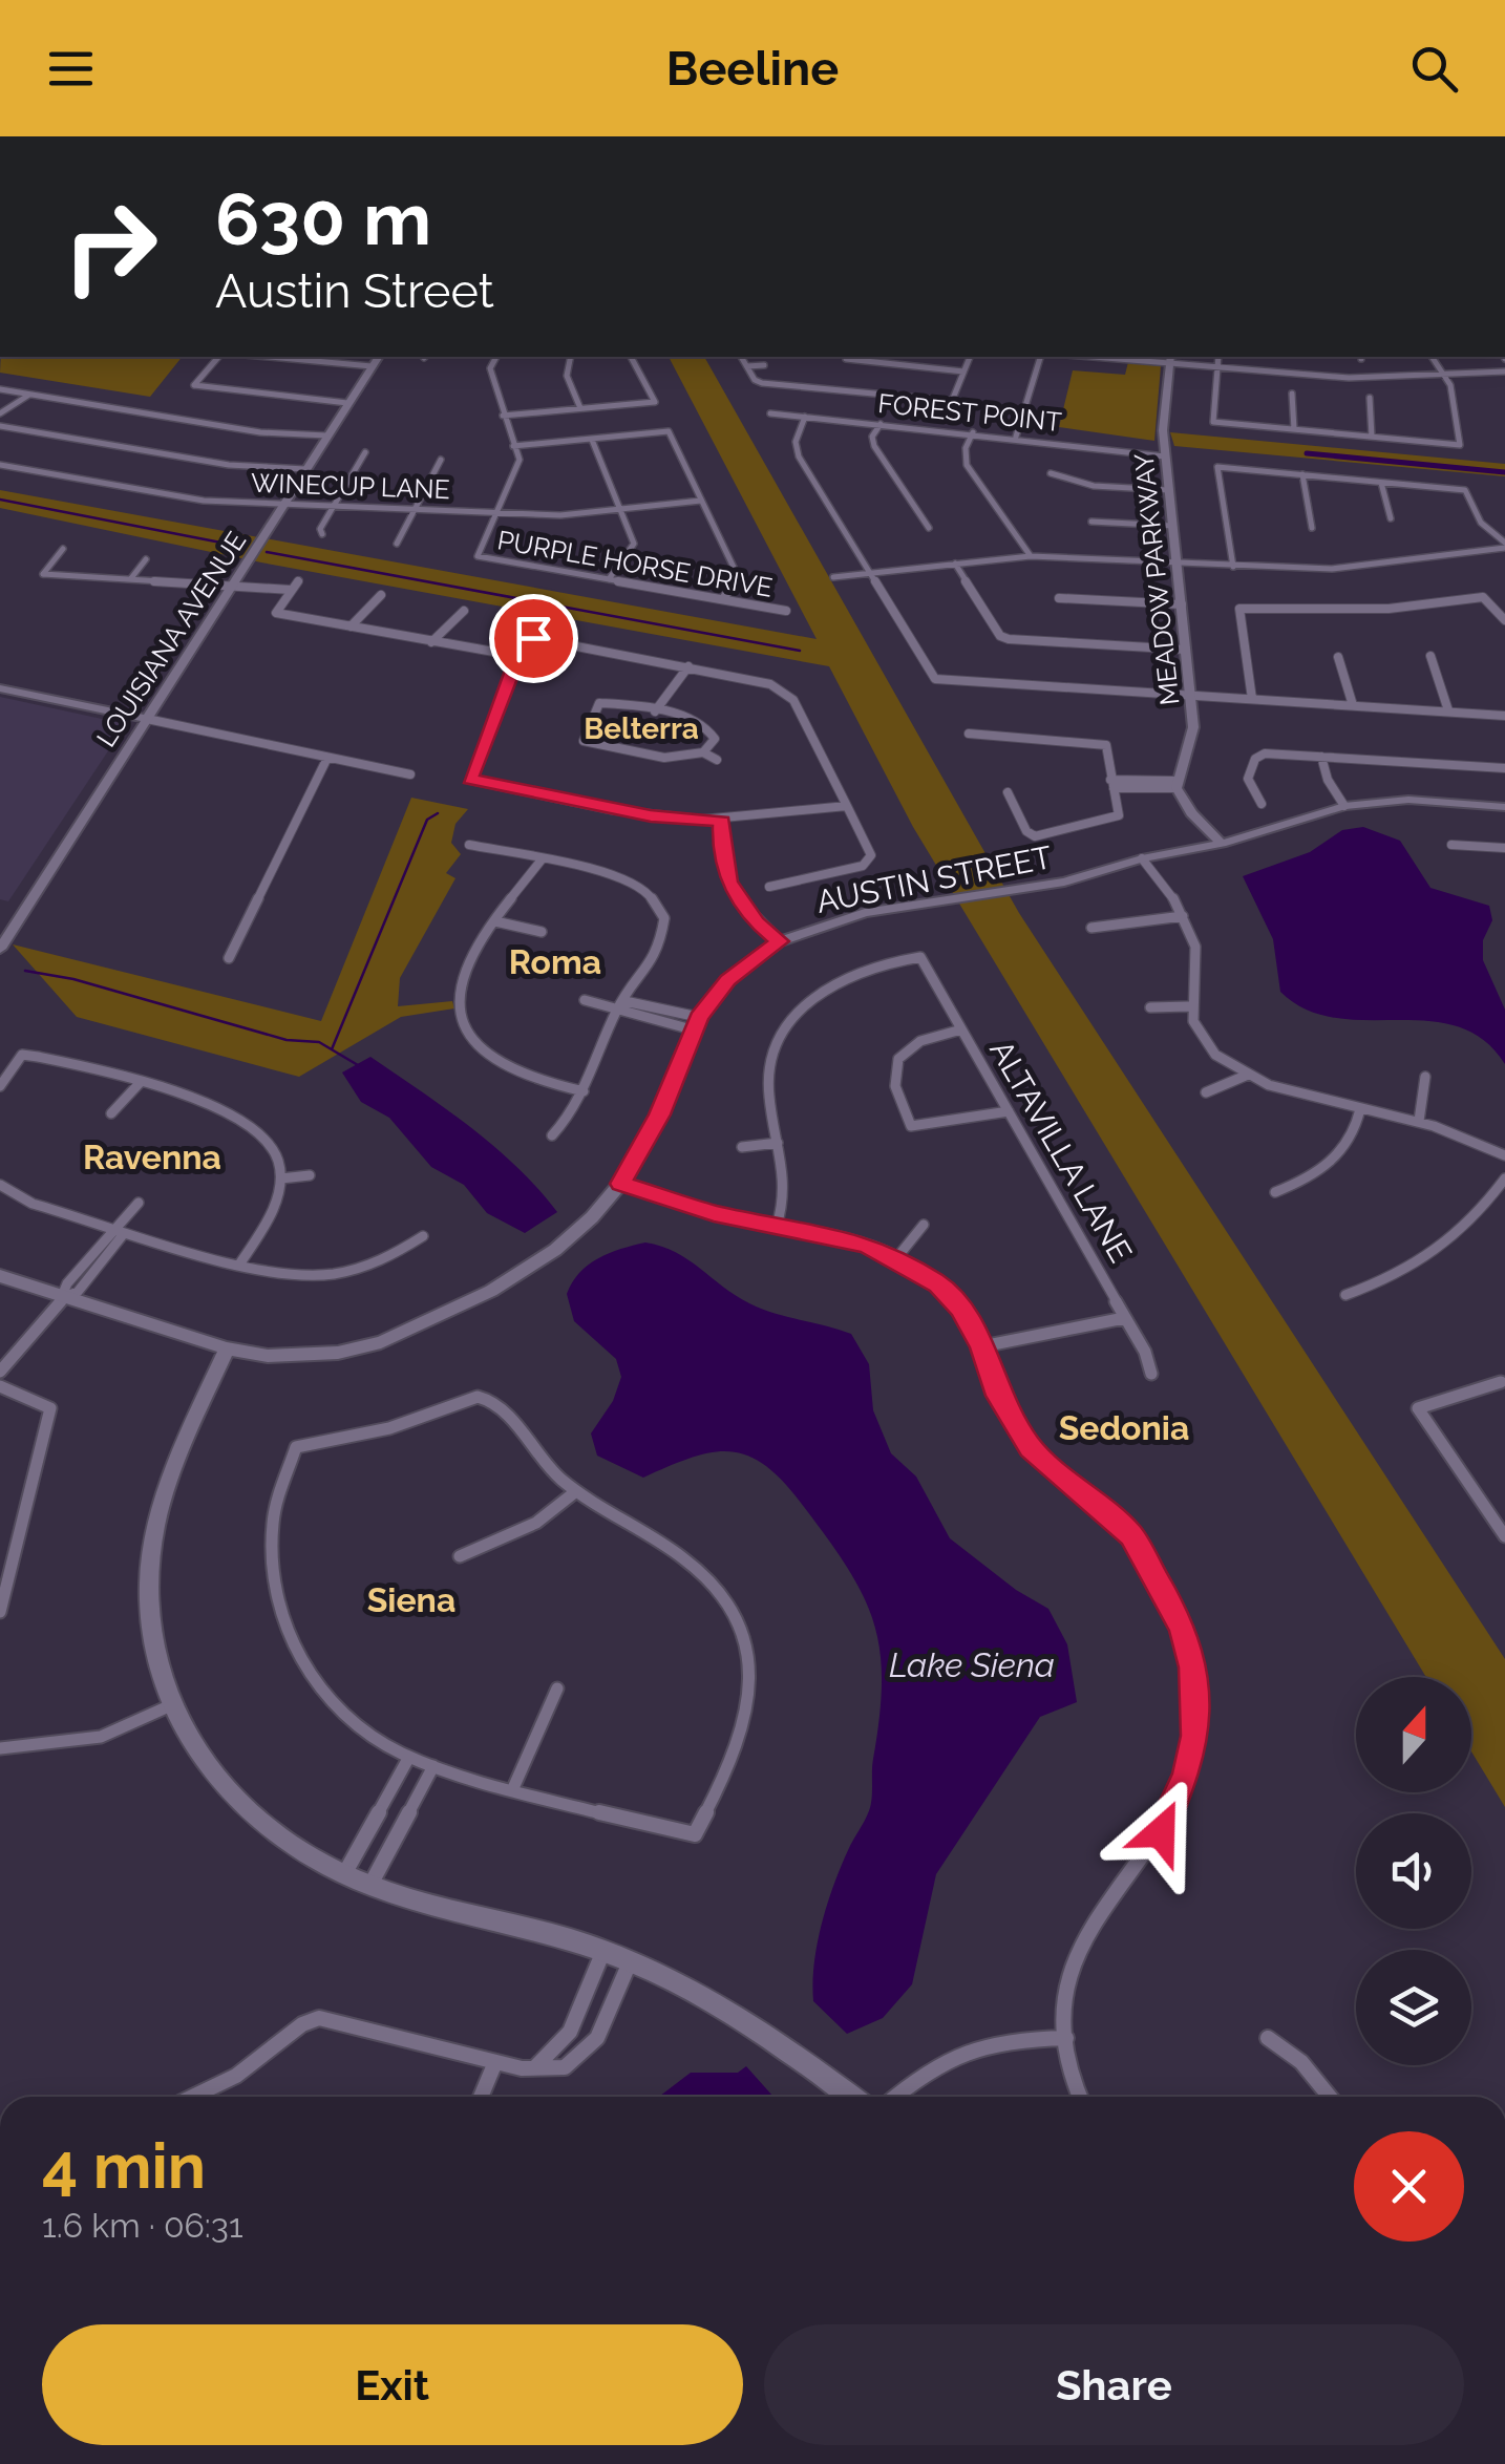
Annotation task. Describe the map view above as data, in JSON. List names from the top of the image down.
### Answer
{
  "streets": {
    "street": [
      "FOREST POINT",
      "WINECUP LANE",
      "PURPLE HORSE DRIVE",
      "MEADOW PARKWAY",
      "LOUISIANA AVENUE",
      "AUSTIN STREET",
      "ALTAVILLA LANE"
    ]
  },
  "crossings": [
    ["FOREST POINT", "MEADOW PARKWAY"],
    ["WINECUP LANE", "PURPLE HORSE DRIVE"],
    ["WINECUP LANE", "LOUISIANA AVENUE"]
  ],
  "districts": [
    "Belterra",
    "Roma",
    "Ravenna",
    "Sedonia",
    "Siena"
  ],
  "water": ["Lake Siena"],
  "north": "top",
  "page": {
    "header": "Beeline",
    "turn": ["630 m", "Austin Street"],
    "heading": ["4 min", "1.6 km · 06:31"],
    "buttons": ["Exit", "Share"]
  }
}
